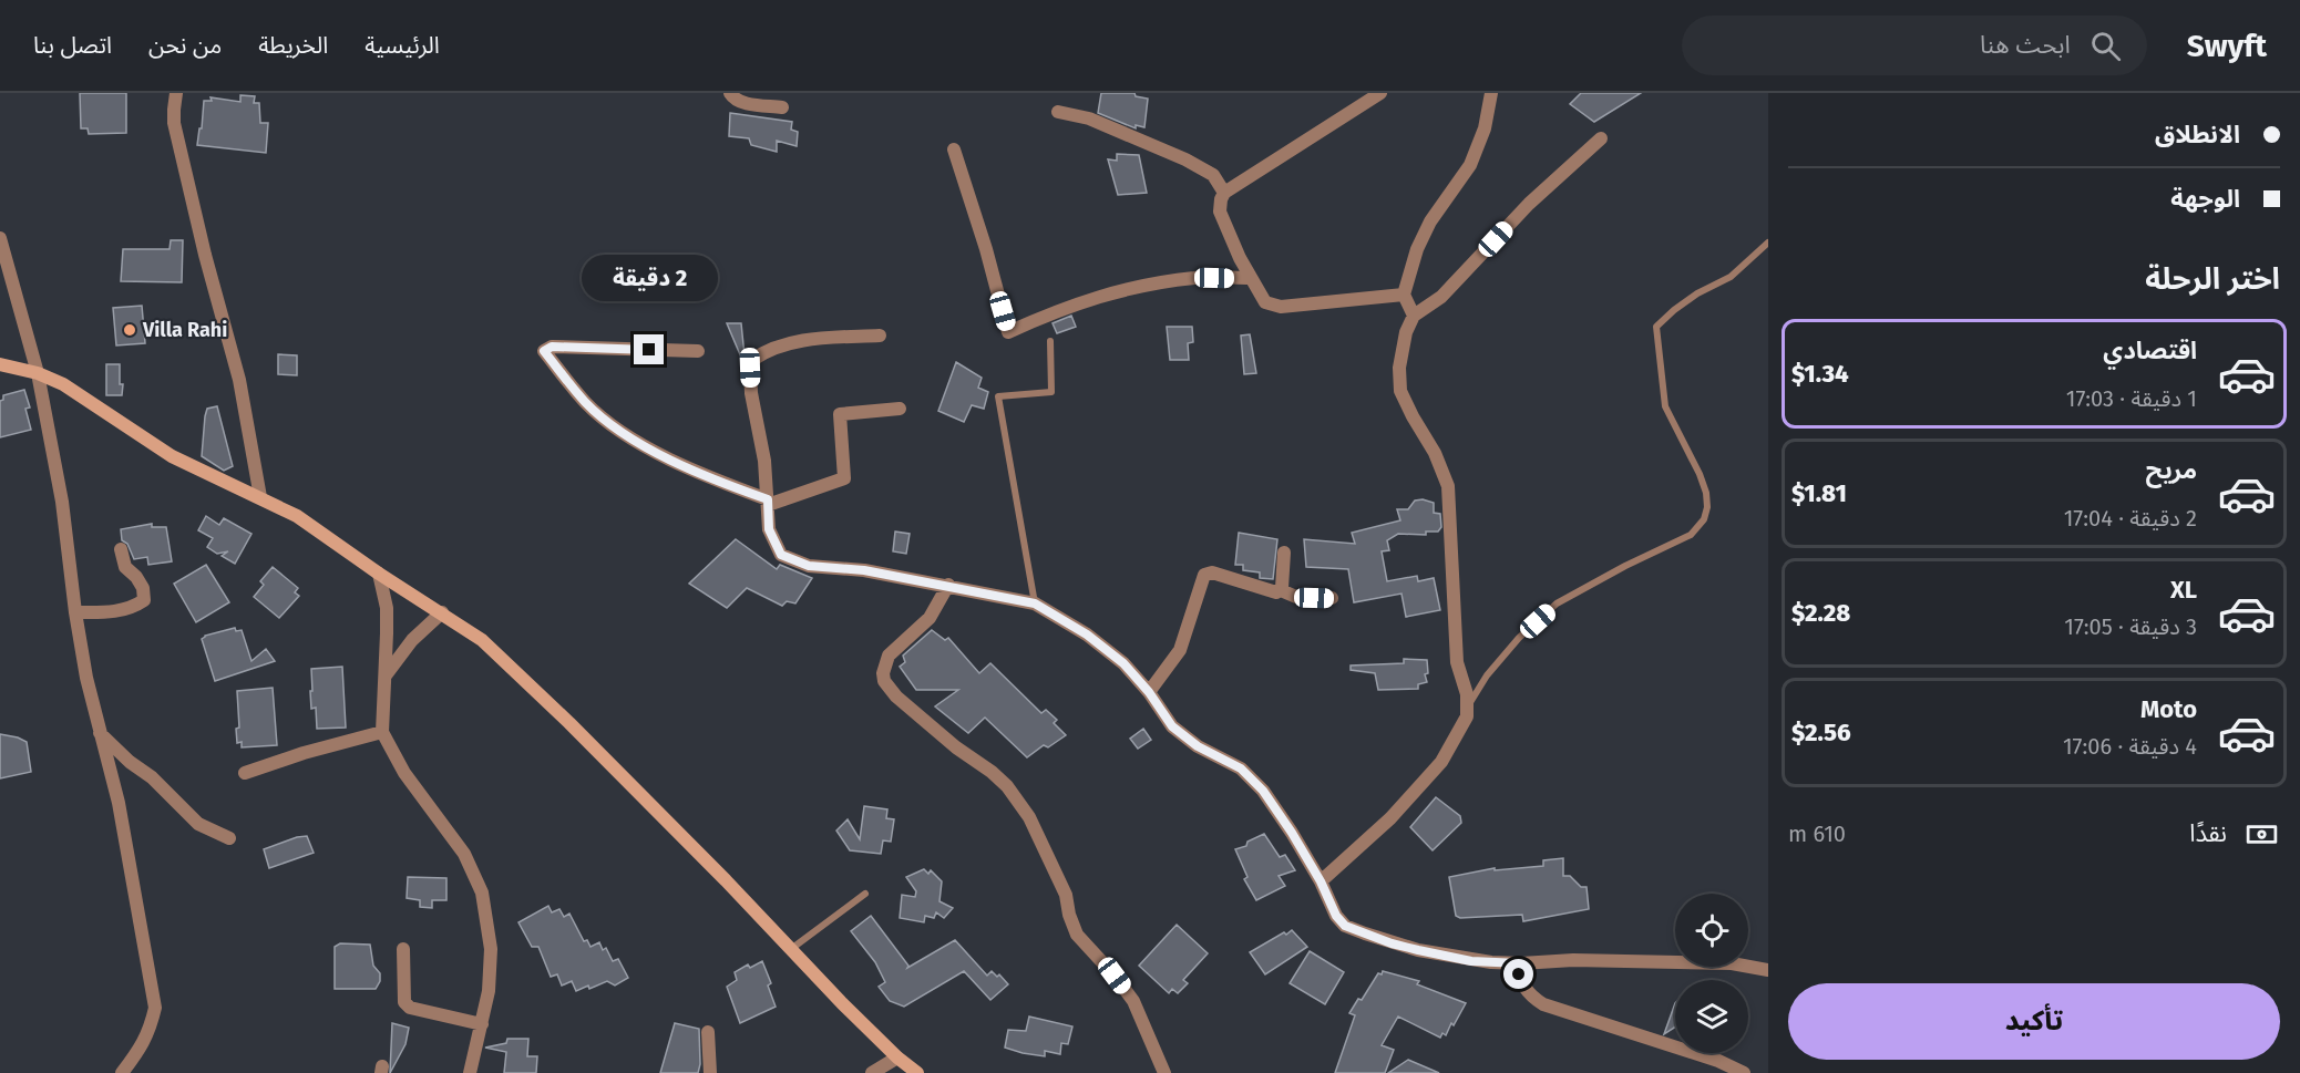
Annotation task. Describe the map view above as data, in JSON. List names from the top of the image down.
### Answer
{
  "places": ["Villa Rahi"],
  "page": {
    "header": "Swyft",
    "search": "ابحث هنا",
    "nav": [
      "الرئيسية",
      "الخريطة",
      "من نحن",
      "اتصل بنا"
    ],
    "banner": ["الانطلاق", "الوجهة"],
    "heading": "اختر الرحلة",
    "bubble": "2 دقيقة",
    "list": [
      {
        "name": "اقتصادي",
        "note": "1 دقيقة · 17:03",
        "value": "$1.34"
      },
      {
        "name": "مريح",
        "note": "2 دقيقة · 17:04",
        "value": "$1.81"
      },
      {
        "name": "XL",
        "note": "3 دقيقة · 17:05",
        "value": "$2.28"
      },
      {
        "name": "Moto",
        "note": "4 دقيقة · 17:06",
        "value": "$2.56"
      }
    ],
    "pay": ["نقدًا", "610 m"],
    "buttons": "تأكيد"
  }
}
